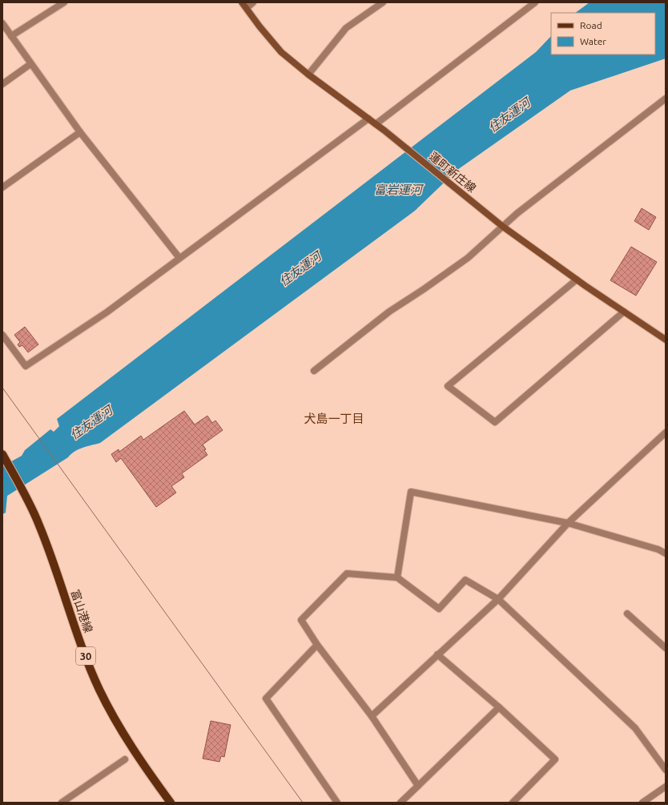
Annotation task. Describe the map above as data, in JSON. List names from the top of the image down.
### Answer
{
  "streets": {
    "main road": ["蓮町新庄線", "富山港線", "30"]
  },
  "districts": ["犬島一丁目"],
  "water": ["住友運河", "富岩運河"],
  "legend": ["Road", "Water"]
}
